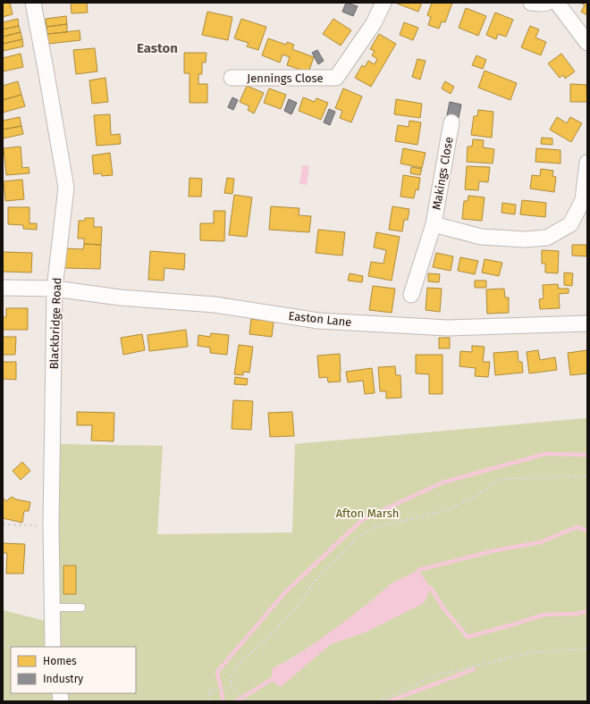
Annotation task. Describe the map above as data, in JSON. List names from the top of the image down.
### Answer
{
  "streets": {
    "street": [
      "Jennings Close",
      "Makings Close",
      "Easton Lane",
      "Blackbridge Road"
    ]
  },
  "crossings": [
    ["Easton Lane", "Blackbridge Road"]
  ],
  "districts": ["Easton"],
  "parks": ["Afton Marsh"],
  "legend": ["Homes", "Industry"]
}
